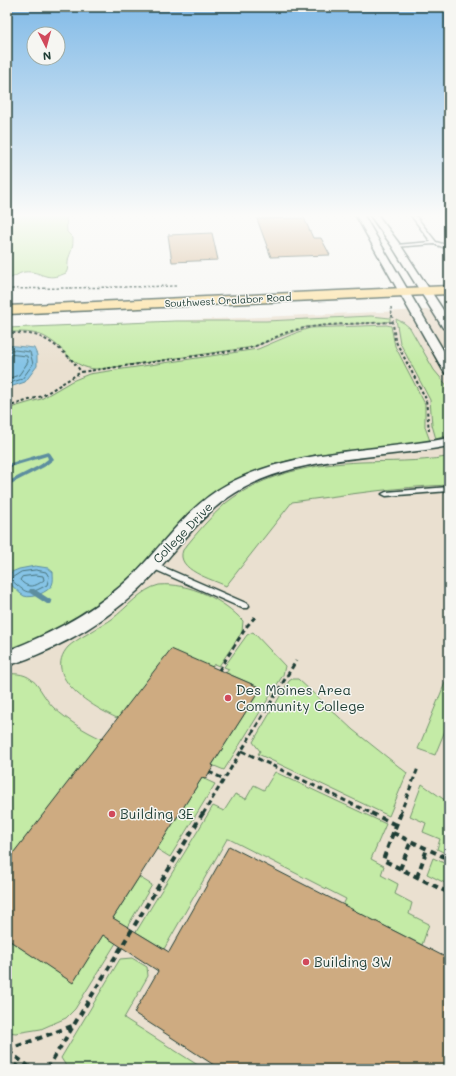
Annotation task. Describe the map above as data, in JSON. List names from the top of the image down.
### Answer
{
  "streets": {
    "main road": ["Southwest Oralabor Road"],
    "street": ["College Drive"]
  },
  "places": ["Des Moines Area Community College", "Building 3E", "Building 3W"],
  "north": "bottom"
}
